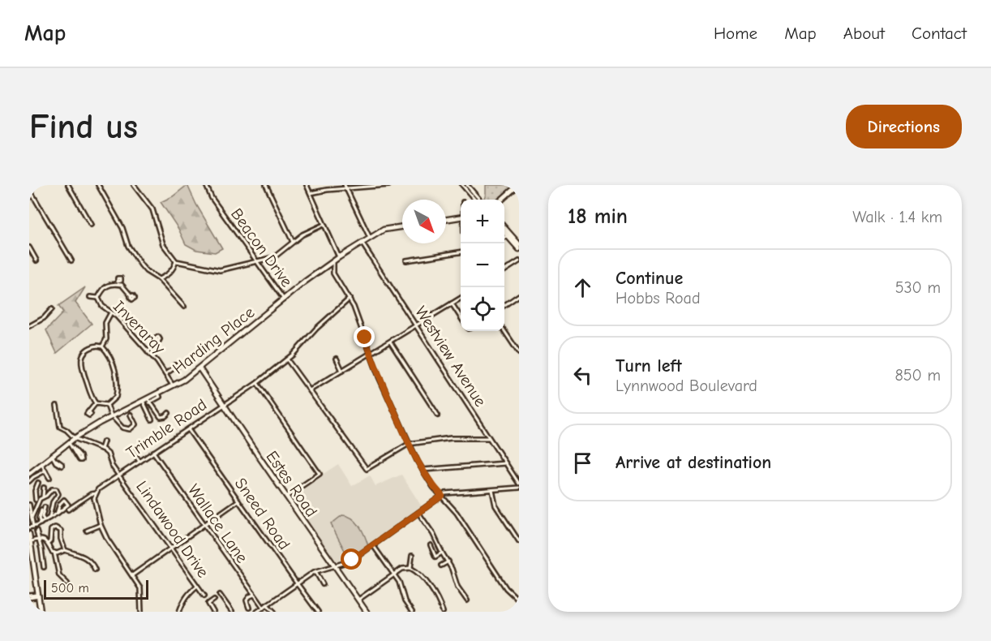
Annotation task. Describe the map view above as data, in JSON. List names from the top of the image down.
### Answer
{
  "streets": {
    "main road": ["Harding Place", "Estes Road"],
    "street": [
      "Beacon Drive",
      "Inveraray",
      "Westview Avenue",
      "Trimble Road",
      "Sneed Road",
      "Wallace Lane",
      "Lindawood Drive"
    ]
  },
  "crossings": [
    ["Beacon Drive", "Harding Place"],
    ["Inveraray", "Harding Place"],
    ["Harding Place", "Westview Avenue"],
    ["Harding Place", "Estes Road"],
    ["Trimble Road", "Estes Road"],
    ["Trimble Road", "Sneed Road"],
    ["Trimble Road", "Wallace Lane"],
    ["Trimble Road", "Lindawood Drive"]
  ],
  "scale_bar": "500 m",
  "north": "bottom right",
  "page": {
    "header": "Map",
    "nav": [
      "Home",
      "Map",
      "About",
      "Contact"
    ],
    "buttons": "Directions",
    "title": "Find us",
    "heading": ["18 min", "Walk · 1.4 km"],
    "map_buttons": ["+", "−"],
    "list": [
      ["Continue", "Hobbs Road", "530 m"],
      ["Turn left", "Lynnwood Boulevard", "850 m"],
      "Arrive at destination"
    ],
    "scale": "500 m"
  }
}
